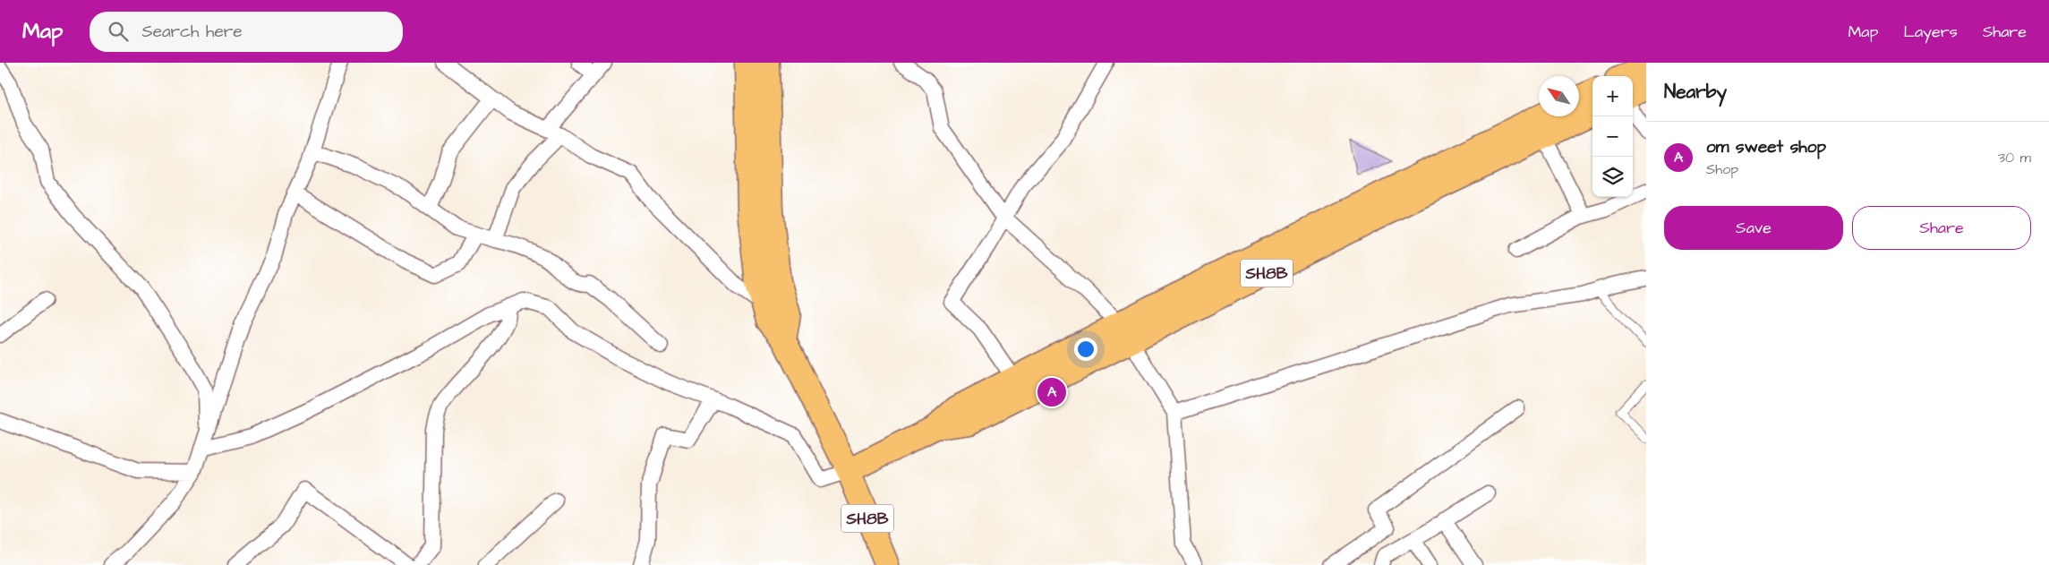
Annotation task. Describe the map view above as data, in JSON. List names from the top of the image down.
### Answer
{
  "streets": {
    "main road": ["SH8B"]
  },
  "north": "top left",
  "page": {
    "header": "Map",
    "search": "Search here",
    "nav": ["Map", "Layers", "Share"],
    "heading": "Nearby",
    "map_buttons": ["+", "−"],
    "list": [
      {
        "mark": "A",
        "name": "om sweet shop",
        "note": "Shop",
        "value": "30 m"
      }
    ],
    "buttons": ["Save", "Share"],
    "pins": "A"
  }
}
